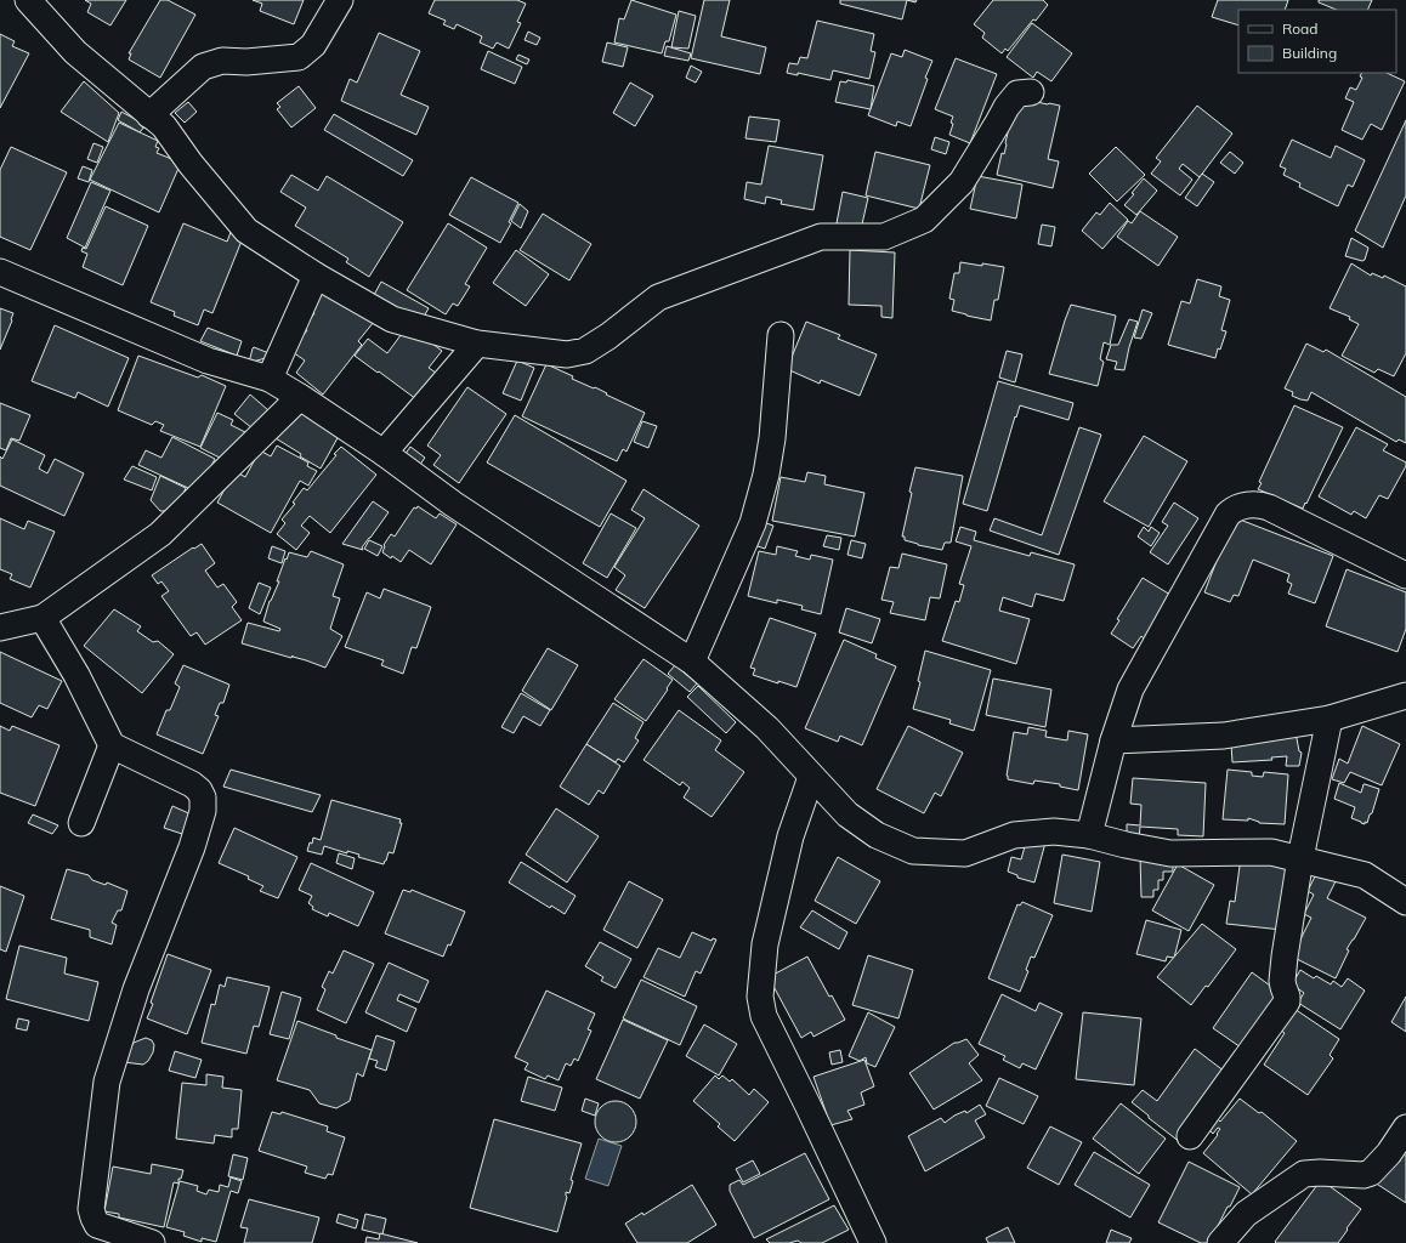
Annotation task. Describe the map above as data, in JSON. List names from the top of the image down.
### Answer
{
  "legend": ["Road", "Building"]
}
